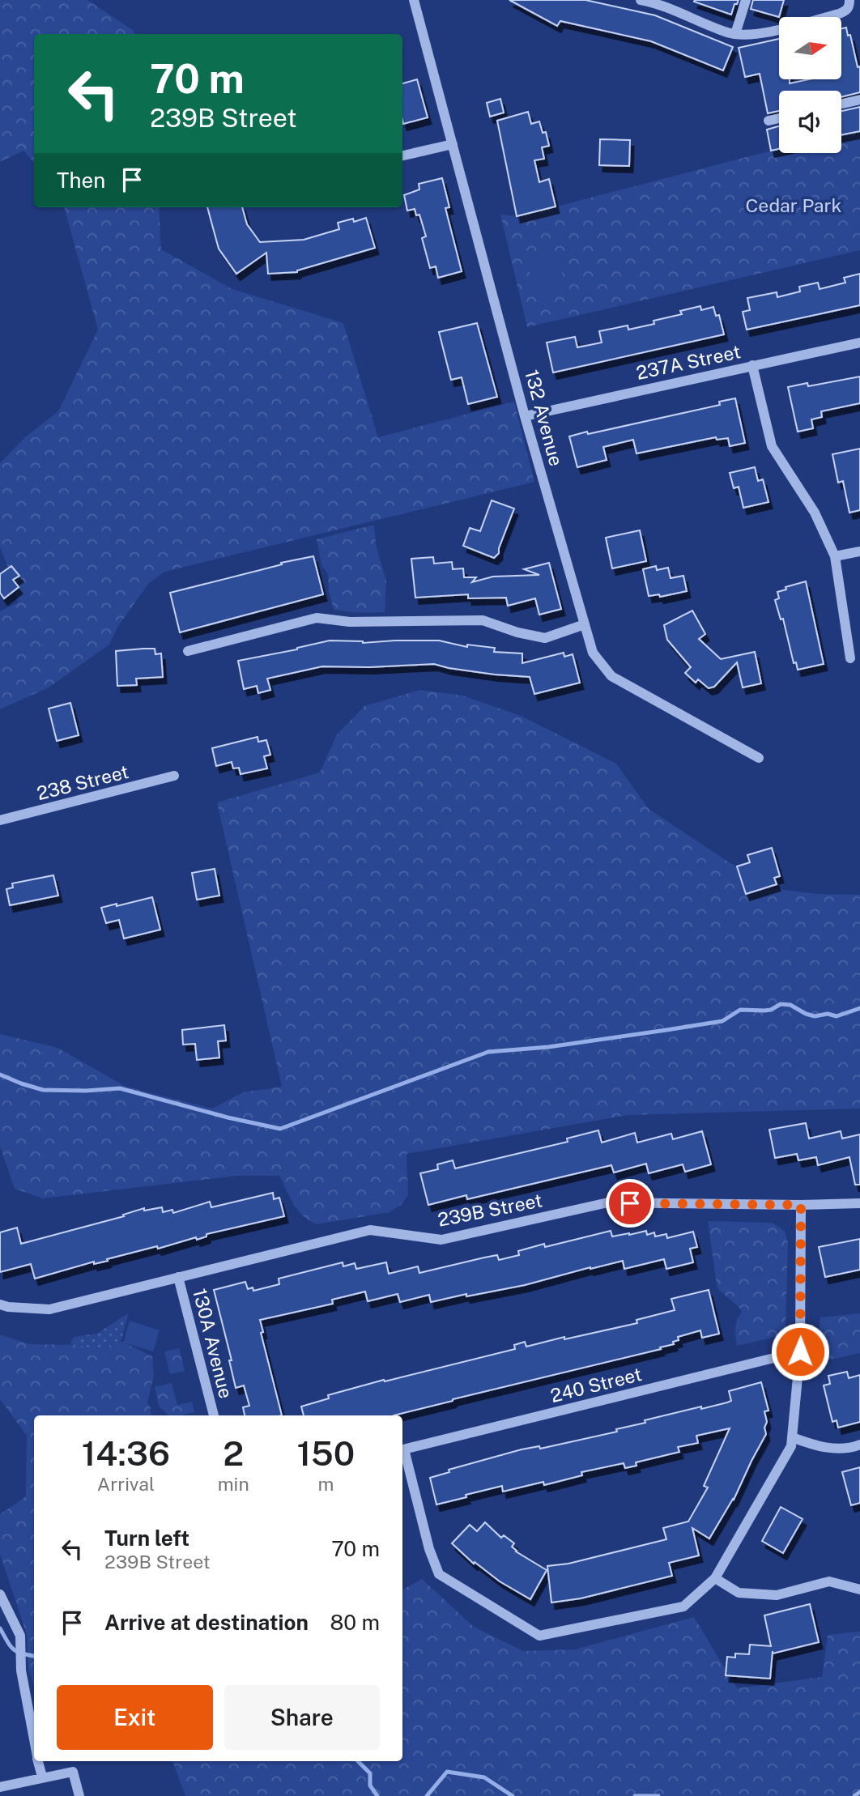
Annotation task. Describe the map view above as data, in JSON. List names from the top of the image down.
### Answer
{
  "streets": {
    "street": [
      "237A Street",
      "132 Avenue",
      "238 Street",
      "239B Street",
      "130A Avenue",
      "240 Street"
    ]
  },
  "crossings": [
    ["237A Street", "132 Avenue"],
    ["239B Street", "130A Avenue"]
  ],
  "parks": ["Cedar Park"],
  "north": "right",
  "page": {
    "turn": ["70 m", "239B Street"],
    "then": "Then",
    "eta": [
      "14:36",
      "Arrival",
      "2",
      "min",
      "150",
      "m"
    ],
    "list": [
      {
        "name": "Turn left",
        "note": "239B Street",
        "value": "70 m"
      },
      {
        "name": "Arrive at destination",
        "value": "80 m"
      }
    ],
    "buttons": ["Exit", "Share"]
  }
}
